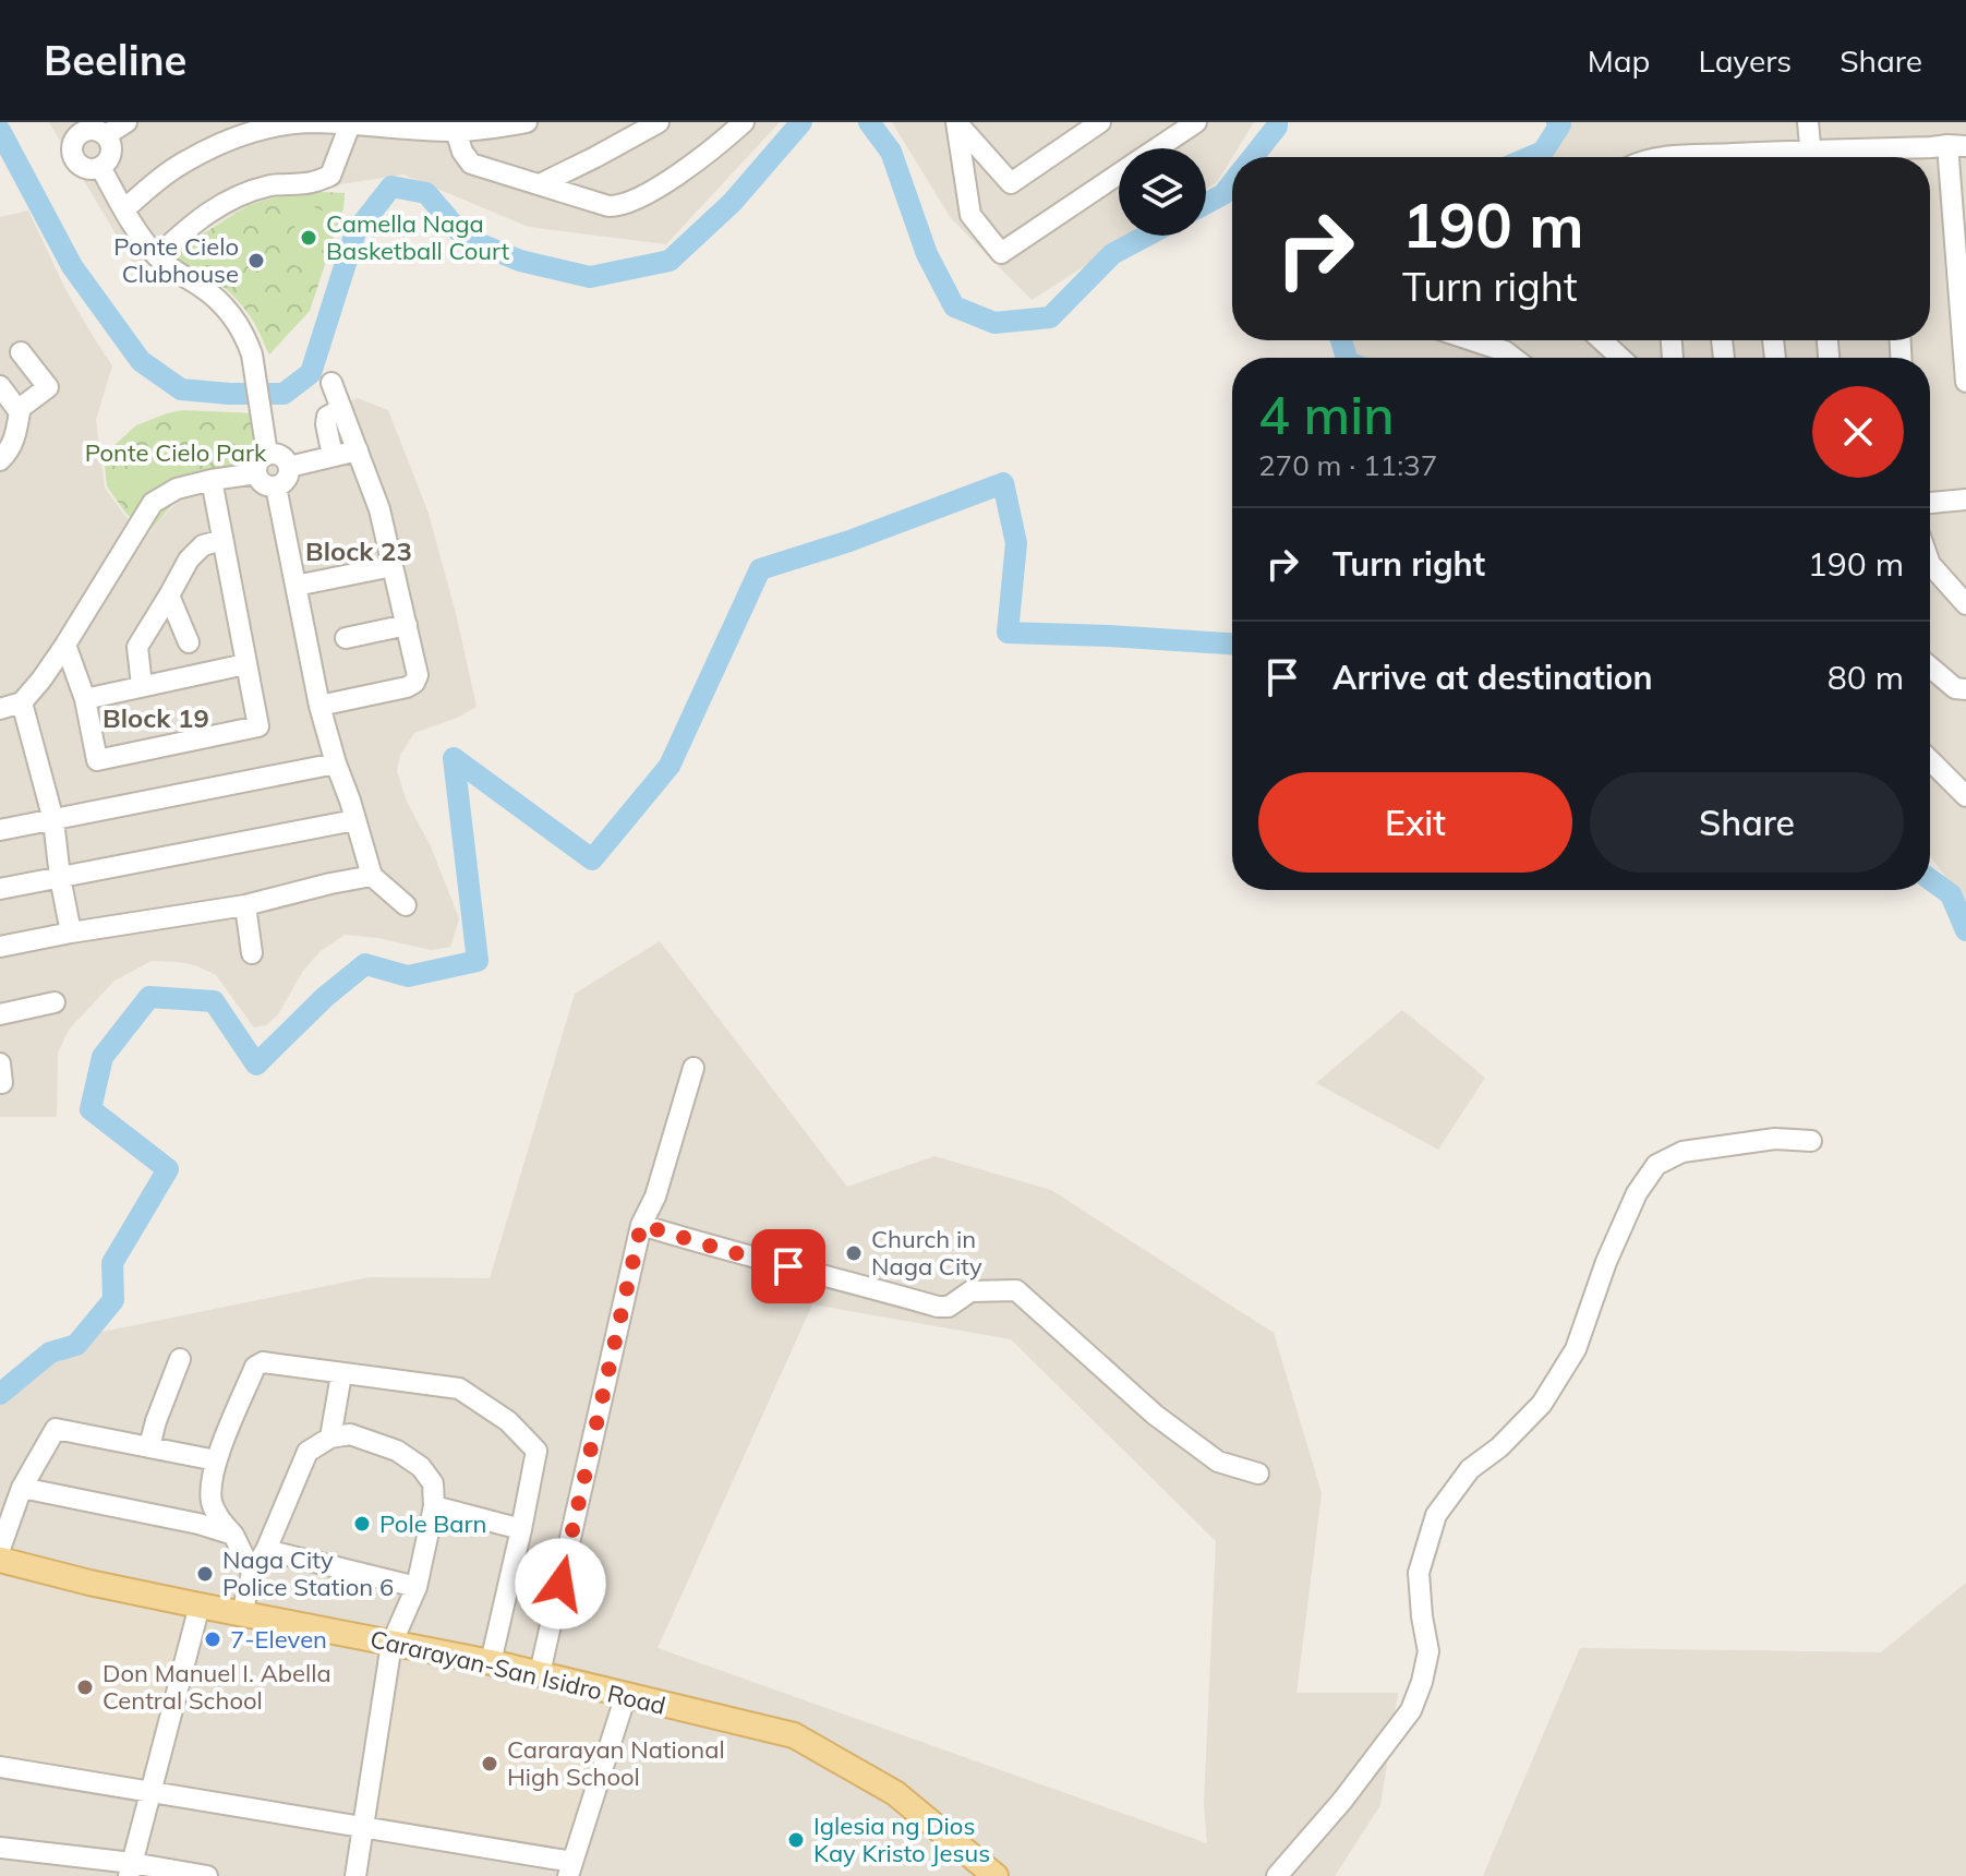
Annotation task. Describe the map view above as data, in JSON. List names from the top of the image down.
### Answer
{
  "streets": {
    "main road": ["Cararayan-San Isidro Road"]
  },
  "districts": ["Block 23", "Block 19"],
  "parks": ["Ponte Cielo Park"],
  "places": [
    "Camella Naga Basketball Court",
    "Ponte Cielo Clubhouse",
    "Church in Naga City",
    "Pole Barn",
    "Naga City Police Station 6",
    "7-Eleven",
    "Don Manuel I. Abella Central School",
    "Cararayan National High School",
    "Iglesia ng Dios Kay Kristo Jesus"
  ],
  "page": {
    "header": "Beeline",
    "nav": ["Map", "Layers", "Share"],
    "turn": ["190 m", "Turn right"],
    "heading": ["4 min", "270 m · 11:37"],
    "list": [
      {
        "name": "Turn right",
        "value": "190 m"
      },
      {
        "name": "Arrive at destination",
        "value": "80 m"
      }
    ],
    "buttons": ["Exit", "Share"]
  }
}
